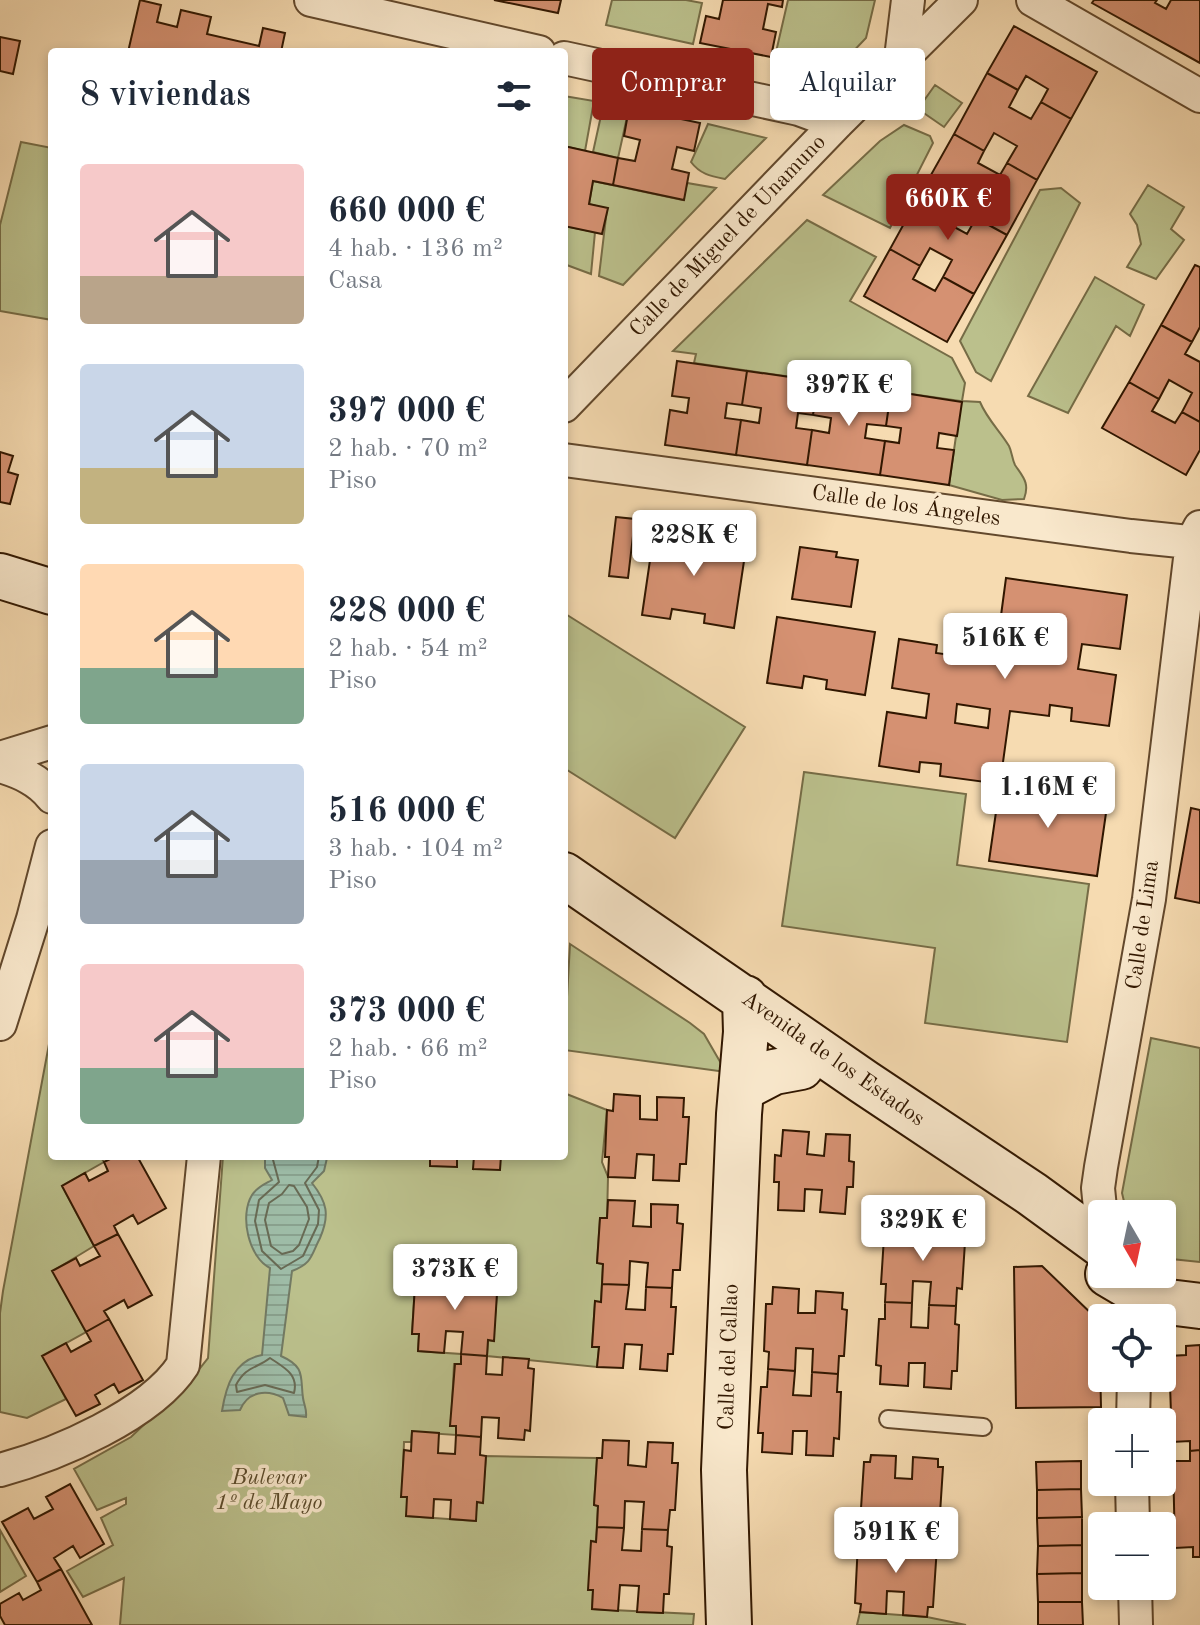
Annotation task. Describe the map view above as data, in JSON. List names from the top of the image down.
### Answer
{
  "streets": {
    "street": [
      "Calle de Miguel de Unamuno",
      "Calle de los Ángeles",
      "Calle de Lima",
      "Avenida de los Estados",
      "Calle del Callao"
    ]
  },
  "crossings": [
    ["Calle de los Ángeles", "Calle de Lima"],
    ["Calle de Lima", "Avenida de los Estados"],
    ["Avenida de los Estados", "Calle del Callao"]
  ],
  "parks": ["Bulevar 1º de Mayo"],
  "north": "bottom",
  "page": {
    "chip": ["Comprar", "Alquilar"],
    "heading": "8 viviendas",
    "list": [
      {
        "name": "660 000 €",
        "note": "4 hab. · 136 m² · Casa"
      },
      {
        "name": "397 000 €",
        "note": "2 hab. · 70 m² · Piso"
      },
      {
        "name": "228 000 €",
        "note": "2 hab. · 54 m² · Piso"
      },
      {
        "name": "516 000 €",
        "note": "3 hab. · 104 m² · Piso"
      },
      {
        "name": "373 000 €",
        "note": "2 hab. · 66 m² · Piso"
      }
    ],
    "price": [
      "660K €",
      "397K €",
      "228K €",
      "516K €",
      "1.16M €",
      "329K €",
      "373K €",
      "591K €"
    ],
    "map_buttons": ["+", "−"]
  }
}
